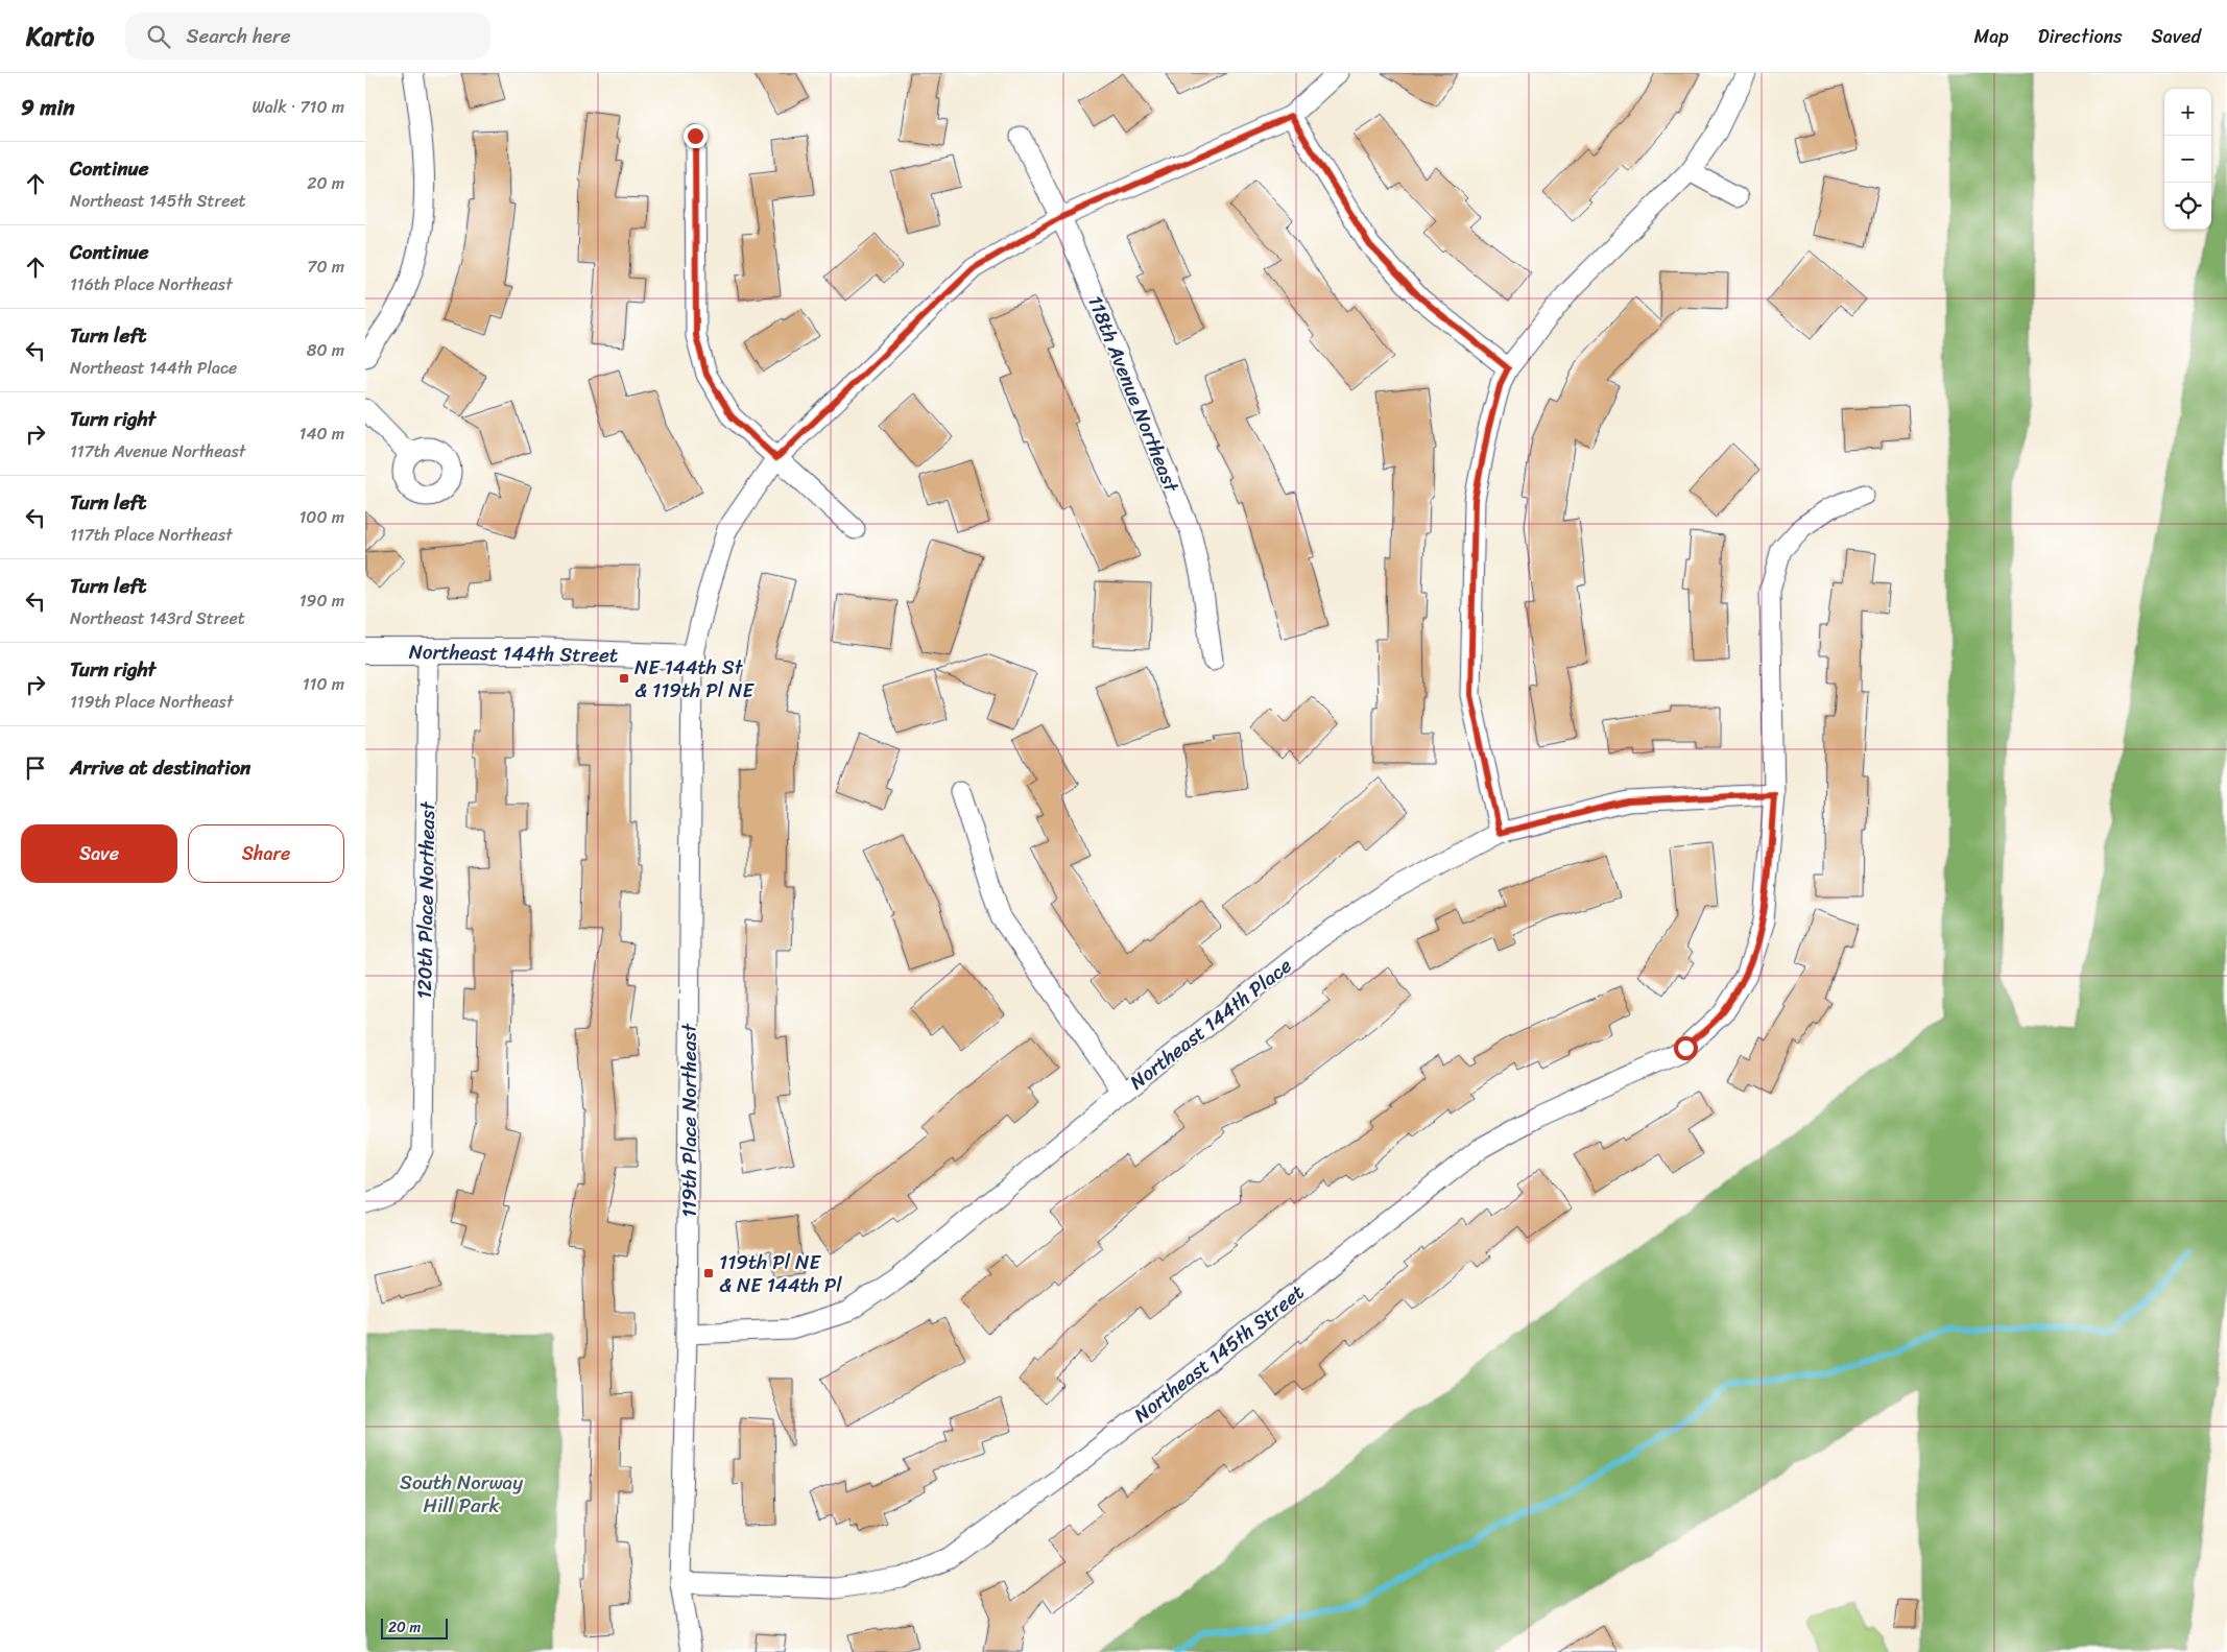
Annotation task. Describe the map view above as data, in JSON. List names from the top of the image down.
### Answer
{
  "streets": {
    "street": [
      "118th Avenue Northeast",
      "Northeast 144th Street",
      "120th Place Northeast",
      "Northeast 144th Place",
      "119th Place Northeast",
      "Northeast 145th Street"
    ]
  },
  "crossings": [
    ["118th Avenue Northeast", "119th Place Northeast"],
    ["Northeast 144th Street", "120th Place Northeast"],
    ["Northeast 144th Street", "119th Place Northeast"],
    ["Northeast 144th Place", "119th Place Northeast"],
    ["Northeast 144th Place", "Northeast 145th Street"],
    ["119th Place Northeast", "Northeast 145th Street"]
  ],
  "parks": ["South Norway Hill Park"],
  "places": {
    "transit": ["NE 144th St & 119th Pl NE", "119th Pl NE & NE 144th Pl"]
  },
  "scale_bar": "20 m",
  "page": {
    "header": "Kartio",
    "search": "Search here",
    "nav": ["Map", "Directions", "Saved"],
    "heading": ["9 min", "Walk · 710 m"],
    "map_buttons": ["+", "−"],
    "list": [
      ["Continue", "Northeast 145th Street", "20 m"],
      ["Continue", "116th Place Northeast", "70 m"],
      ["Turn left", "Northeast 144th Place", "80 m"],
      ["Turn right", "117th Avenue Northeast", "140 m"],
      ["Turn left", "117th Place Northeast", "100 m"],
      ["Turn left", "Northeast 143rd Street", "190 m"],
      ["Turn right", "119th Place Northeast", "110 m"],
      "Arrive at destination"
    ],
    "buttons": ["Save", "Share"],
    "scale": "20 m"
  }
}
